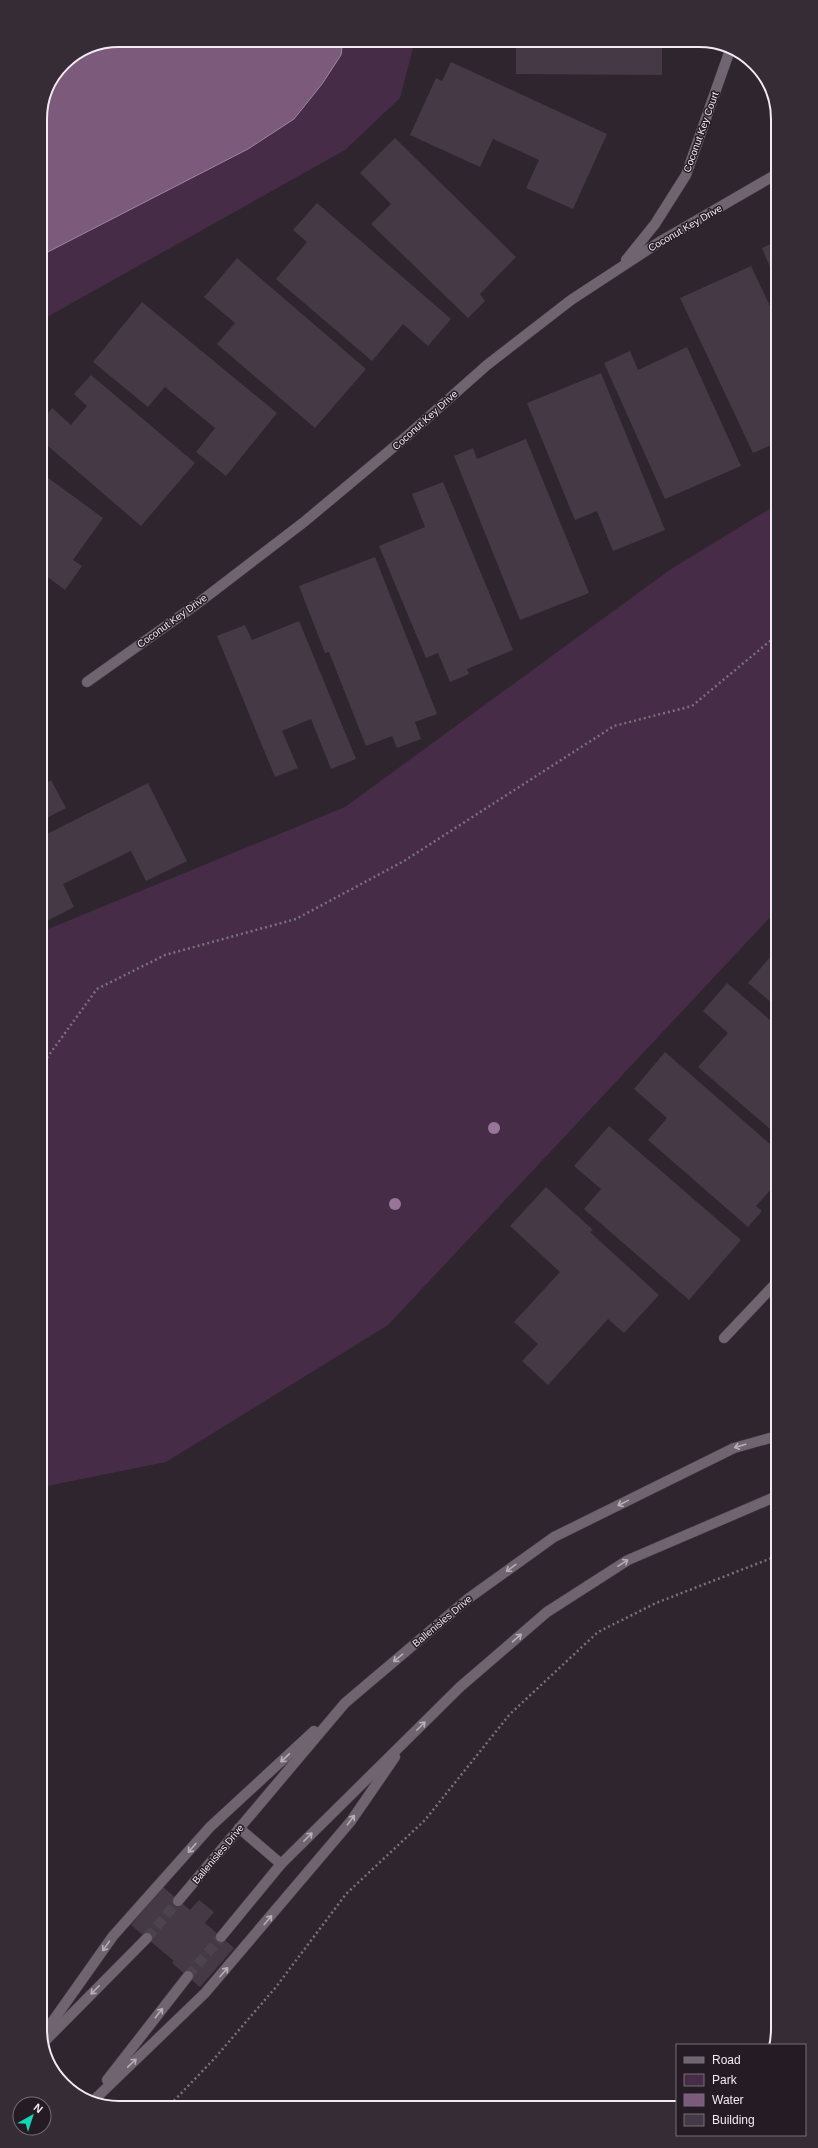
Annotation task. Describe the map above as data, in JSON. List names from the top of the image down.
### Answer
{
  "streets": {
    "street": ["Coconut Key Court", "Coconut Key Drive", "Ballenisles Drive"]
  },
  "crossings": [
    ["Coconut Key Court", "Coconut Key Drive"]
  ],
  "legend": [
    "Road",
    "Park",
    "Water",
    "Building"
  ],
  "north": "top right"
}
